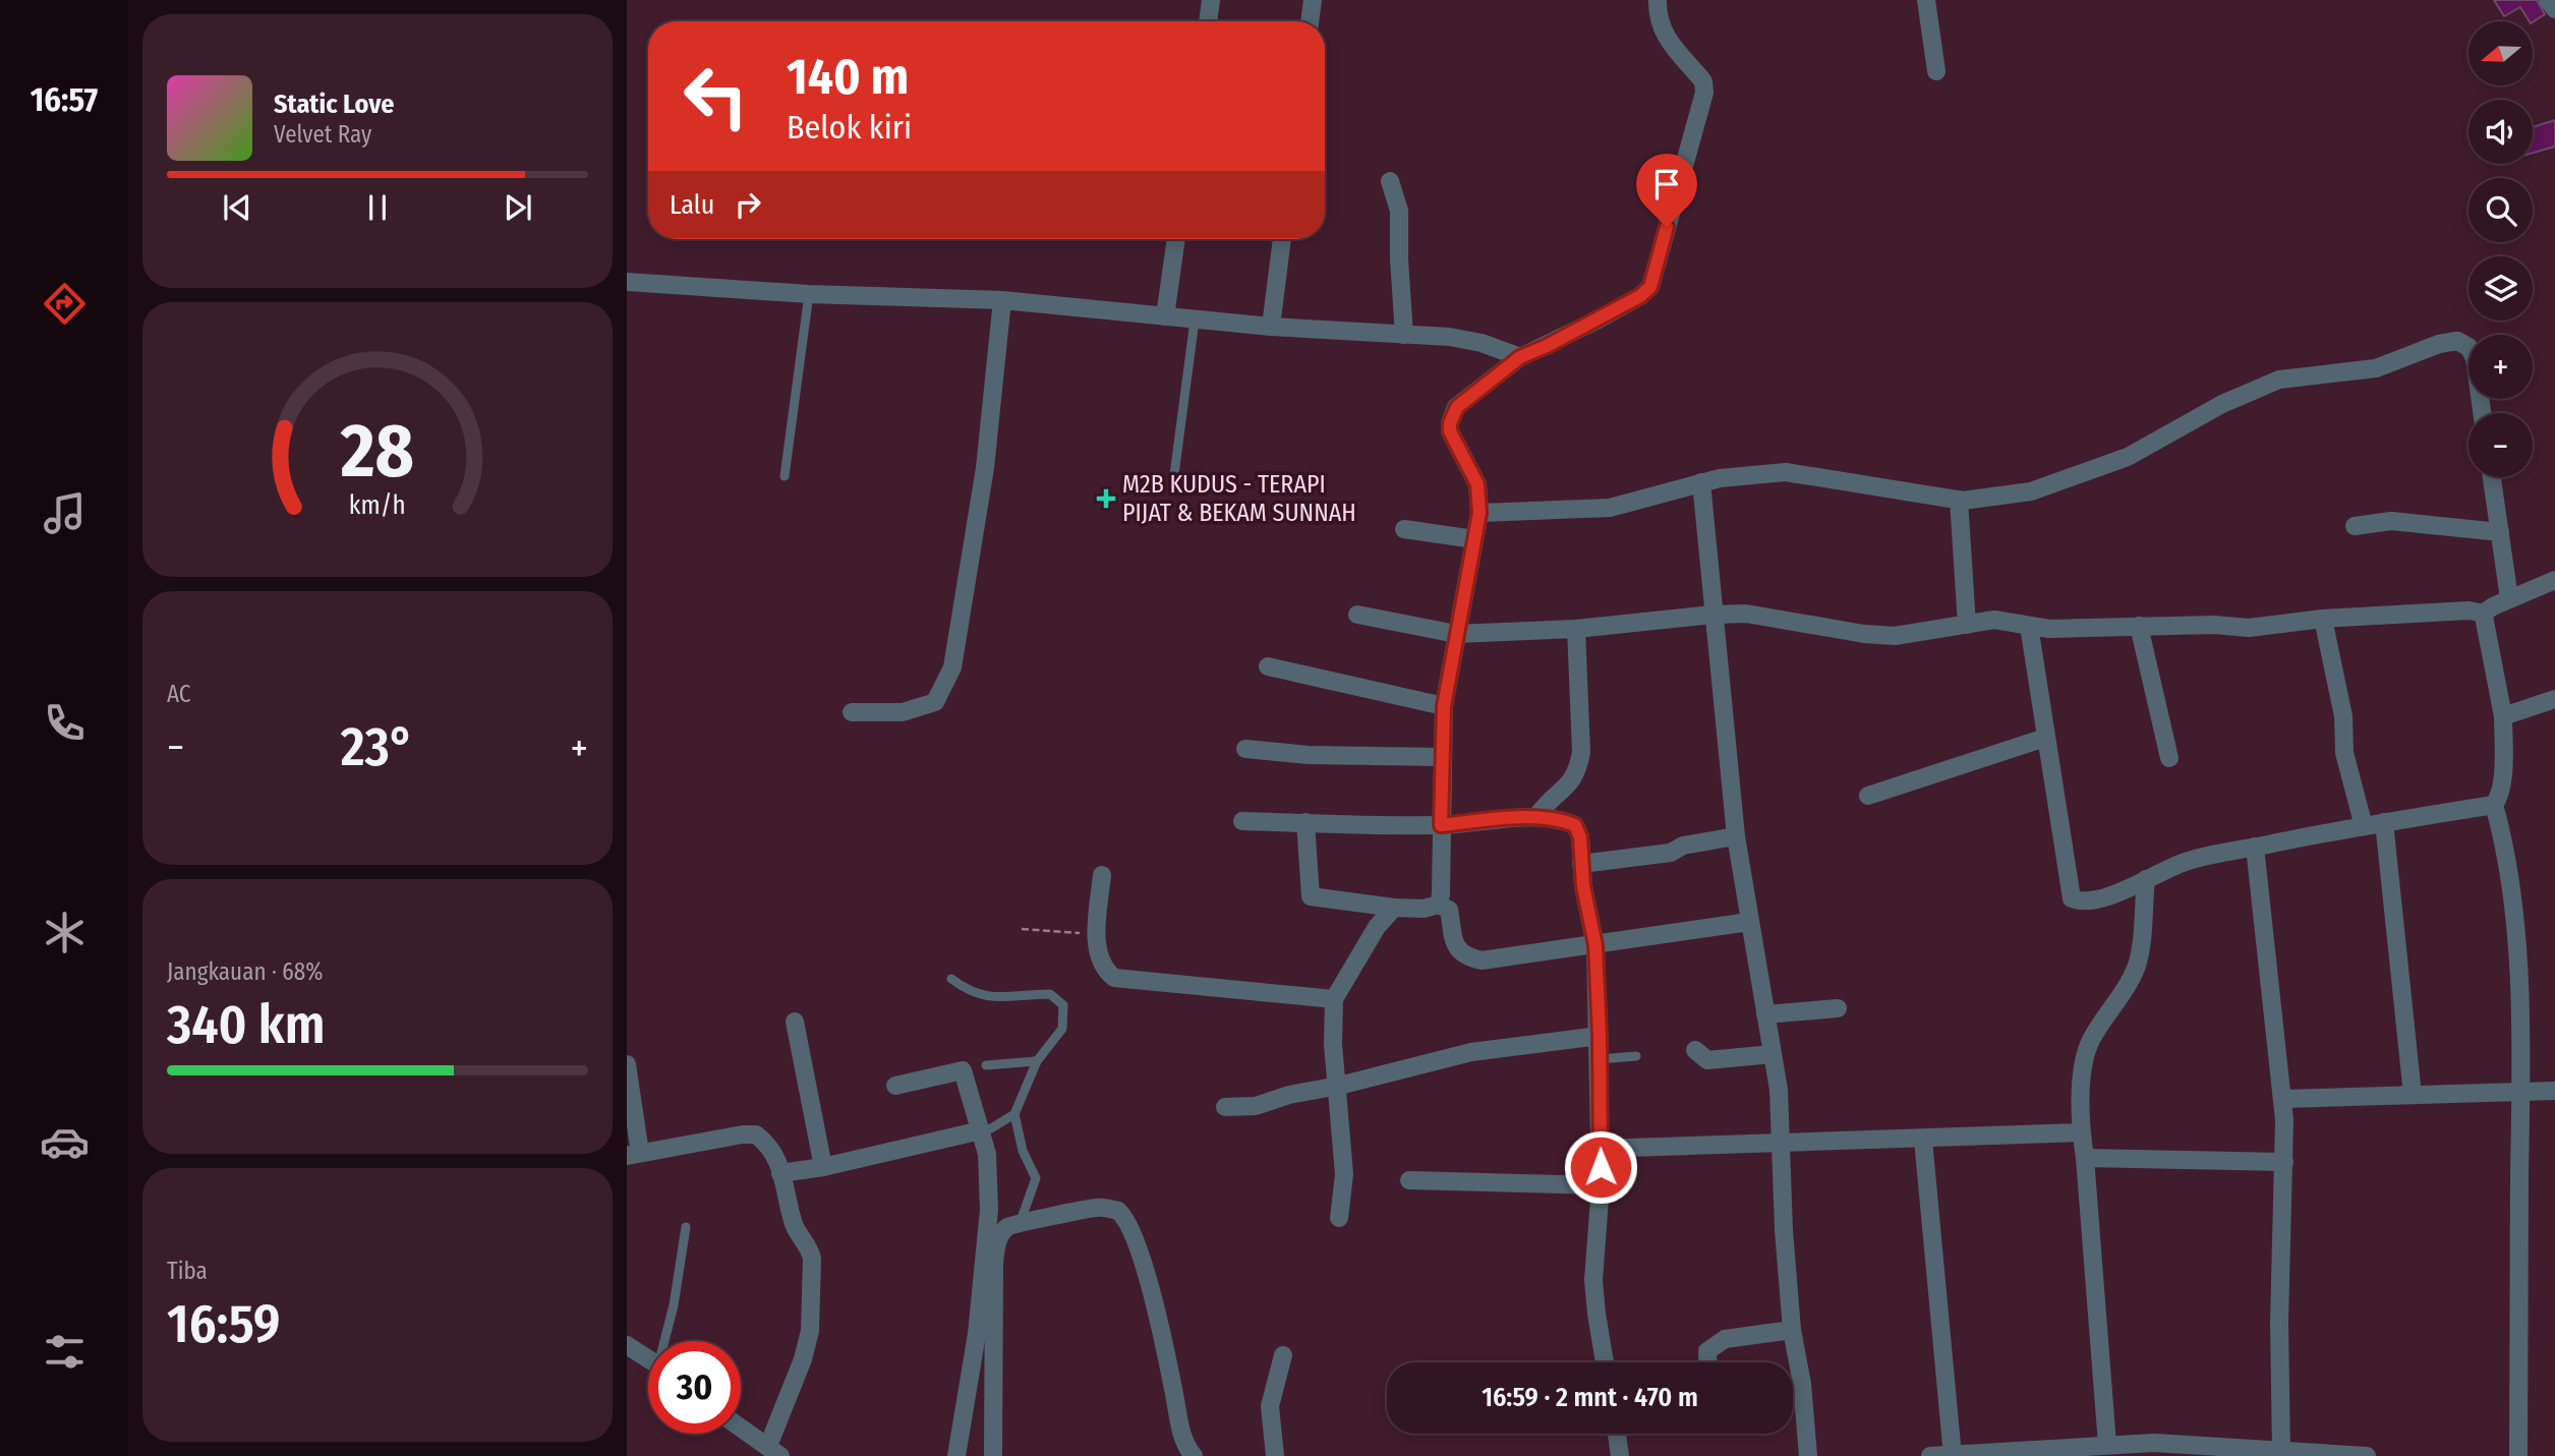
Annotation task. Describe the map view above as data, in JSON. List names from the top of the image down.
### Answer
{
  "places": {
    "health": ["M2B KUDUS - TERAPI PIJAT & BEKAM SUNNAH"]
  },
  "north": "left",
  "page": {
    "tabs": "16:57",
    "map_buttons": ["+", "−"],
    "turn": ["140 m", "Belok kiri"],
    "song": ["Static Love", "Velvet Ray"],
    "then": "Lalu",
    "tile": [
      "AC",
      ["Jangkauan · 68%", "340 km"],
      ["Tiba", "16:59"]
    ],
    "heat": ["−", "23°", "+"],
    "limit": "30",
    "trip": "16:59 · 2 mnt · 470 m",
    "gauge": ["28", "km/h"]
  }
}
